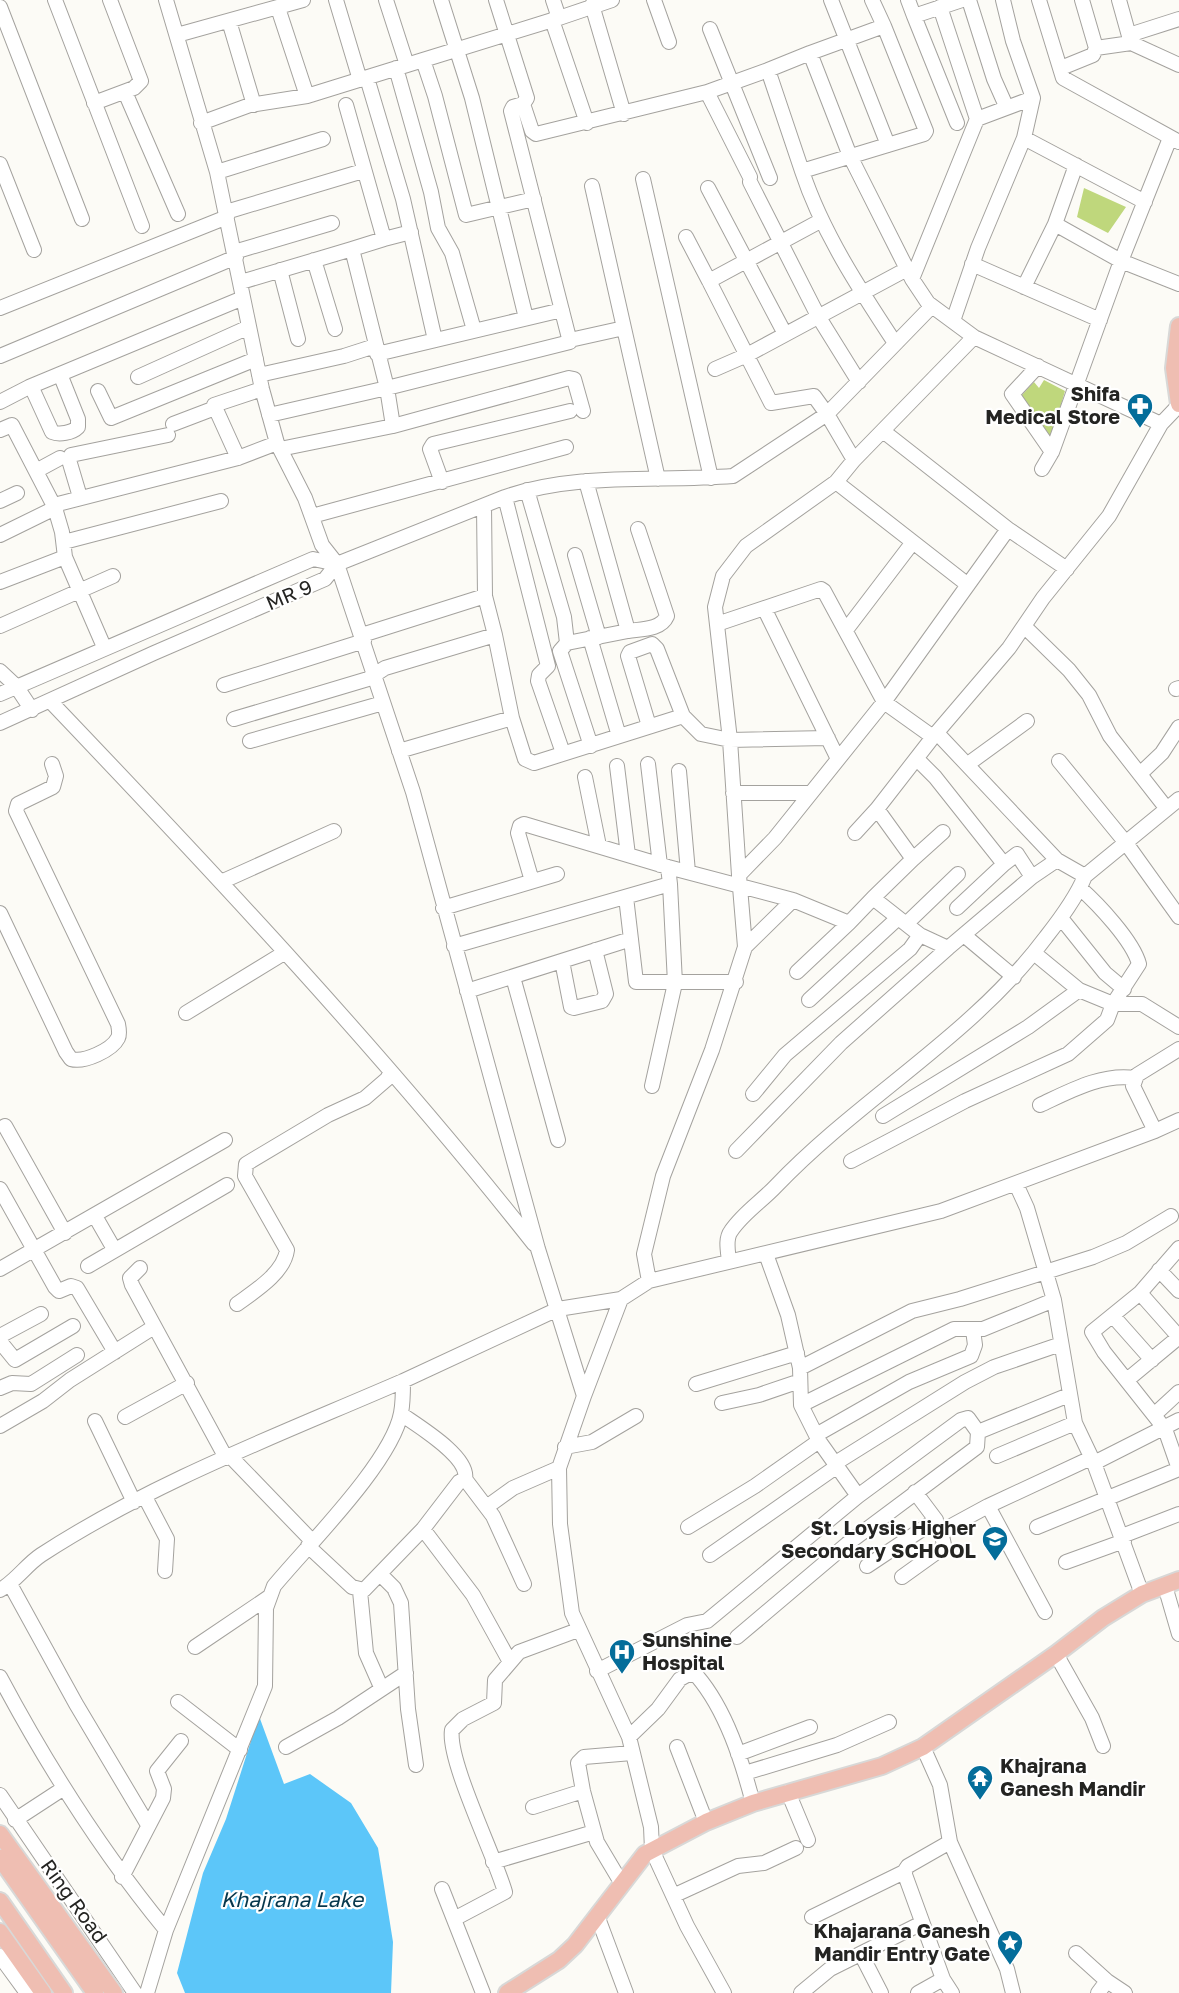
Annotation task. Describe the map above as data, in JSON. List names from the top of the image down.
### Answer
{
  "streets": {
    "main road": ["Ring Road"],
    "street": ["MR 9"]
  },
  "water": ["Khajrana Lake"],
  "places": {
    "pharmacy": ["Shifa Medical Store"],
    "school or university": ["St. Loysis Higher Secondary SCHOOL"],
    "hospital": ["Sunshine Hospital"],
    "temple": ["Khajrana Ganesh Mandir"],
    "place": ["Khajarana Ganesh Mandir Entry Gate"]
  }
}
